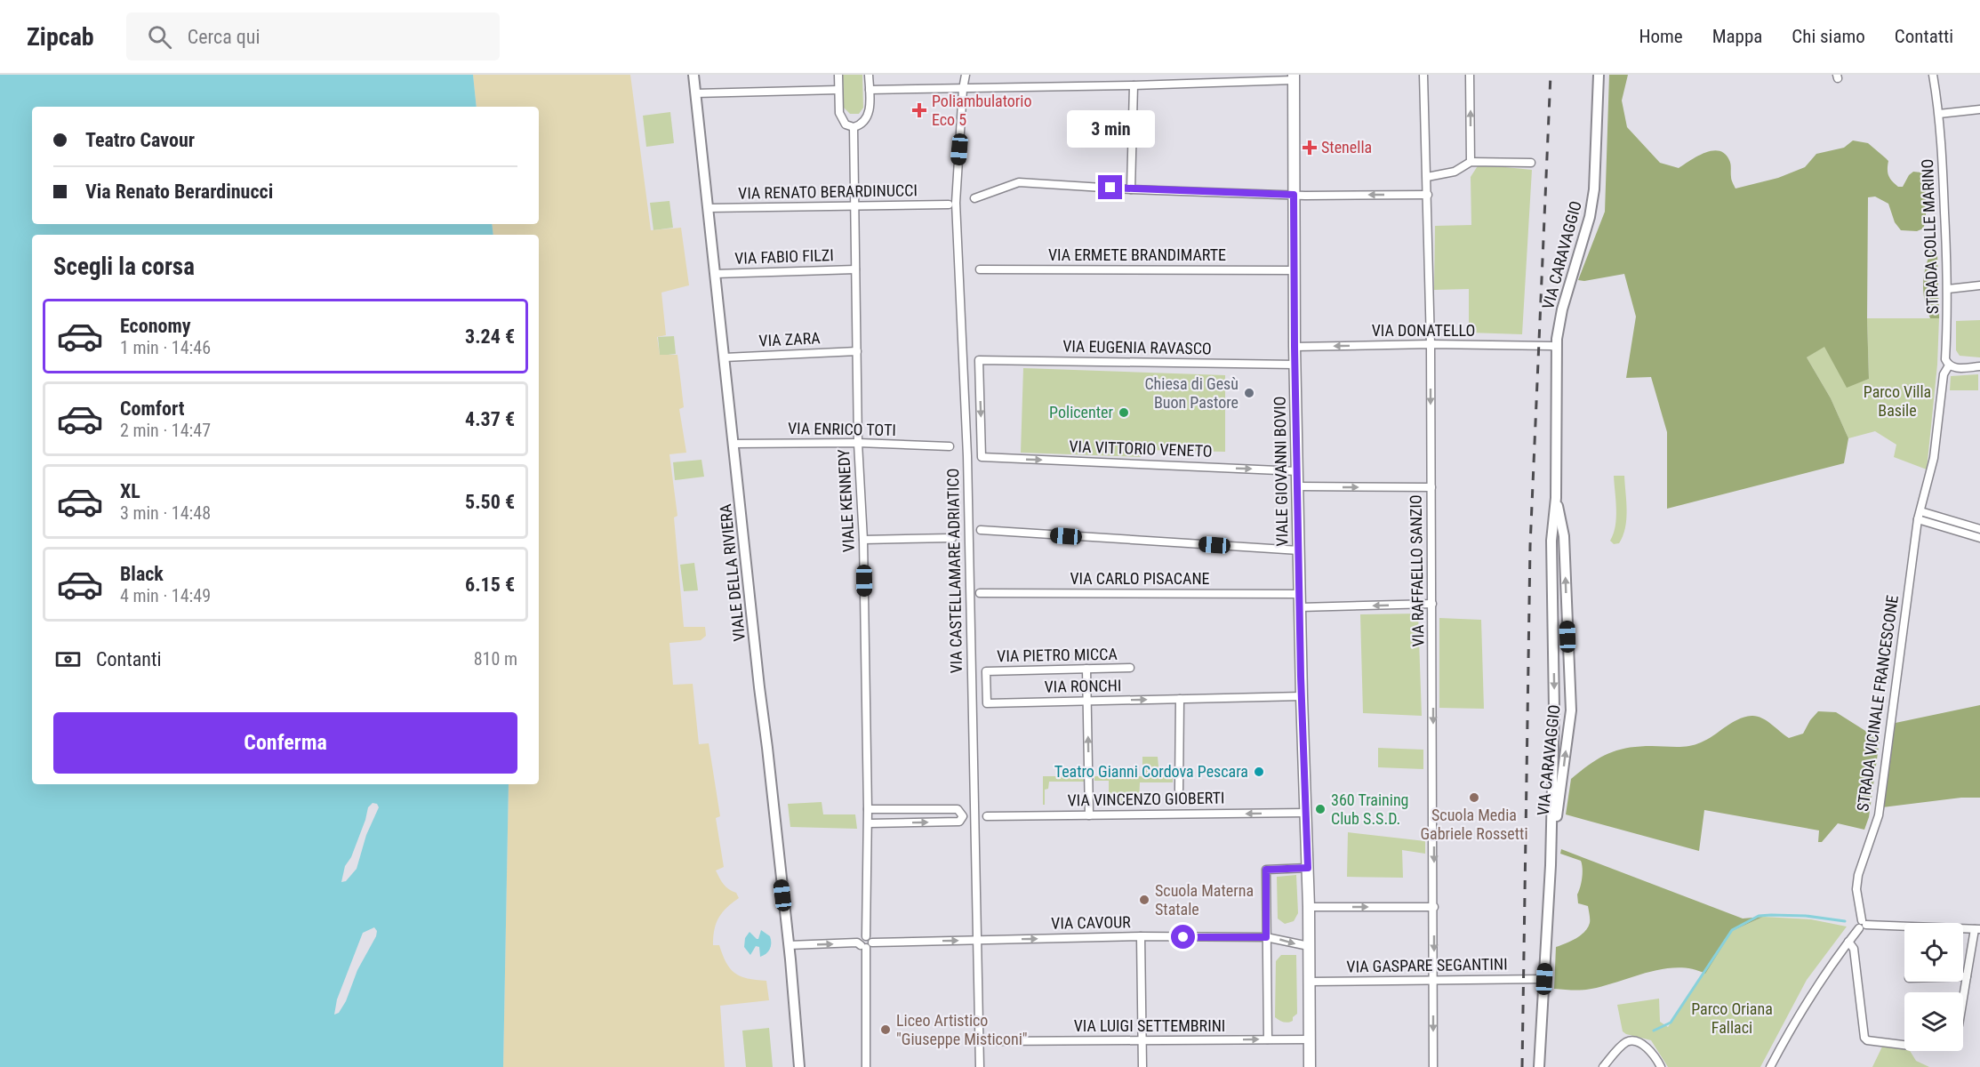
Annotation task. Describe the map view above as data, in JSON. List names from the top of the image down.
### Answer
{
  "streets": {
    "main road": ["VIALE GIOVANNI BOVIO"],
    "street": [
      "VIA RENATO BERARDINUCCI",
      "STRADA COLLE MARINO",
      "VIA ERMETE BRANDIMARTE",
      "VIA CARAVAGGIO",
      "VIA FABIO FILZI",
      "VIA DONATELLO",
      "VIA ZARA",
      "VIA EUGENIA RAVASCO",
      "VIA ENRICO TOTI",
      "VIA VITTORIO VENETO",
      "VIALE KENNEDY",
      "VIA CASTELLAMARE ADRIATICO",
      "VIA RAFFAELLO SANZIO",
      "VIALE DELLA RIVIERA",
      "VIA CARLO PISACANE",
      "VIA PIETRO MICCA",
      "VIA RONCHI",
      "STRADA VICINALE FRANCESCONE",
      "VIA VINCENZO GIOBERTI",
      "VIA CAVOUR",
      "VIA GASPARE SEGANTINI",
      "VIA LUIGI SETTEMBRINI"
    ]
  },
  "crossings": [
    ["VIA RENATO BERARDINUCCI", "VIALE KENNEDY"],
    ["VIA RENATO BERARDINUCCI", "VIALE DELLA RIVIERA"],
    ["STRADA COLLE MARINO", "STRADA VICINALE FRANCESCONE"],
    ["VIA ERMETE BRANDIMARTE", "VIALE GIOVANNI BOVIO"],
    ["VIA CARAVAGGIO", "VIA DONATELLO"],
    ["VIA CARAVAGGIO", "VIA GASPARE SEGANTINI"],
    ["VIA FABIO FILZI", "VIALE KENNEDY"],
    ["VIA FABIO FILZI", "VIALE DELLA RIVIERA"],
    ["VIA DONATELLO", "VIALE GIOVANNI BOVIO"],
    ["VIA DONATELLO", "VIA RAFFAELLO SANZIO"],
    ["VIA ZARA", "VIALE KENNEDY"],
    ["VIA ZARA", "VIALE DELLA RIVIERA"],
    ["VIA EUGENIA RAVASCO", "VIA VITTORIO VENETO"],
    ["VIA EUGENIA RAVASCO", "VIALE GIOVANNI BOVIO"],
    ["VIA ENRICO TOTI", "VIALE KENNEDY"],
    ["VIA ENRICO TOTI", "VIALE DELLA RIVIERA"],
    ["VIA VITTORIO VENETO", "VIALE GIOVANNI BOVIO"],
    ["VIALE GIOVANNI BOVIO", "VIA CARLO PISACANE"],
    ["VIALE GIOVANNI BOVIO", "VIA RONCHI"],
    ["VIALE GIOVANNI BOVIO", "VIA VINCENZO GIOBERTI"],
    ["VIALE GIOVANNI BOVIO", "VIA CAVOUR"],
    ["VIALE GIOVANNI BOVIO", "VIA GASPARE SEGANTINI"],
    ["VIALE GIOVANNI BOVIO", "VIA LUIGI SETTEMBRINI"],
    ["VIALE KENNEDY", "VIA CAVOUR"],
    ["VIA CASTELLAMARE ADRIATICO", "VIA CAVOUR"],
    ["VIA RAFFAELLO SANZIO", "VIA GASPARE SEGANTINI"],
    ["VIA PIETRO MICCA", "VIA RONCHI"]
  ],
  "one_way": [
    "VIA DONATELLO",
    "VIA VITTORIO VENETO",
    "VIA RAFFAELLO SANZIO",
    "VIA VINCENZO GIOBERTI",
    "VIA CAVOUR",
    "VIA LUIGI SETTEMBRINI"
  ],
  "parks": ["Parco Villa Basile", "Parco Oriana Fallaci"],
  "places": {
    "health": ["Poliambulatorio Eco 5", "Stenella"],
    "other": [
      "Chiesa di Gesù Buon Pastore",
      "Policenter",
      "Teatro Gianni Cordova Pescara",
      "Scuola Media Gabriele Rossetti",
      "360 Training Club S.S.D.",
      "Scuola Materna Statale",
      "Liceo Artistico \"Giuseppe Misticoni\""
    ]
  },
  "page": {
    "header": "Zipcab",
    "search": "Cerca qui",
    "nav": [
      "Home",
      "Mappa",
      "Chi siamo",
      "Contatti"
    ],
    "banner": ["Teatro Cavour", "Via Renato Berardinucci"],
    "bubble": "3 min",
    "heading": "Scegli la corsa",
    "list": [
      {
        "name": "Economy",
        "note": "1 min · 14:46",
        "value": "3.24 €"
      },
      {
        "name": "Comfort",
        "note": "2 min · 14:47",
        "value": "4.37 €"
      },
      {
        "name": "XL",
        "note": "3 min · 14:48",
        "value": "5.50 €"
      },
      {
        "name": "Black",
        "note": "4 min · 14:49",
        "value": "6.15 €"
      }
    ],
    "pay": ["Contanti", "810 m"],
    "buttons": "Conferma"
  }
}
